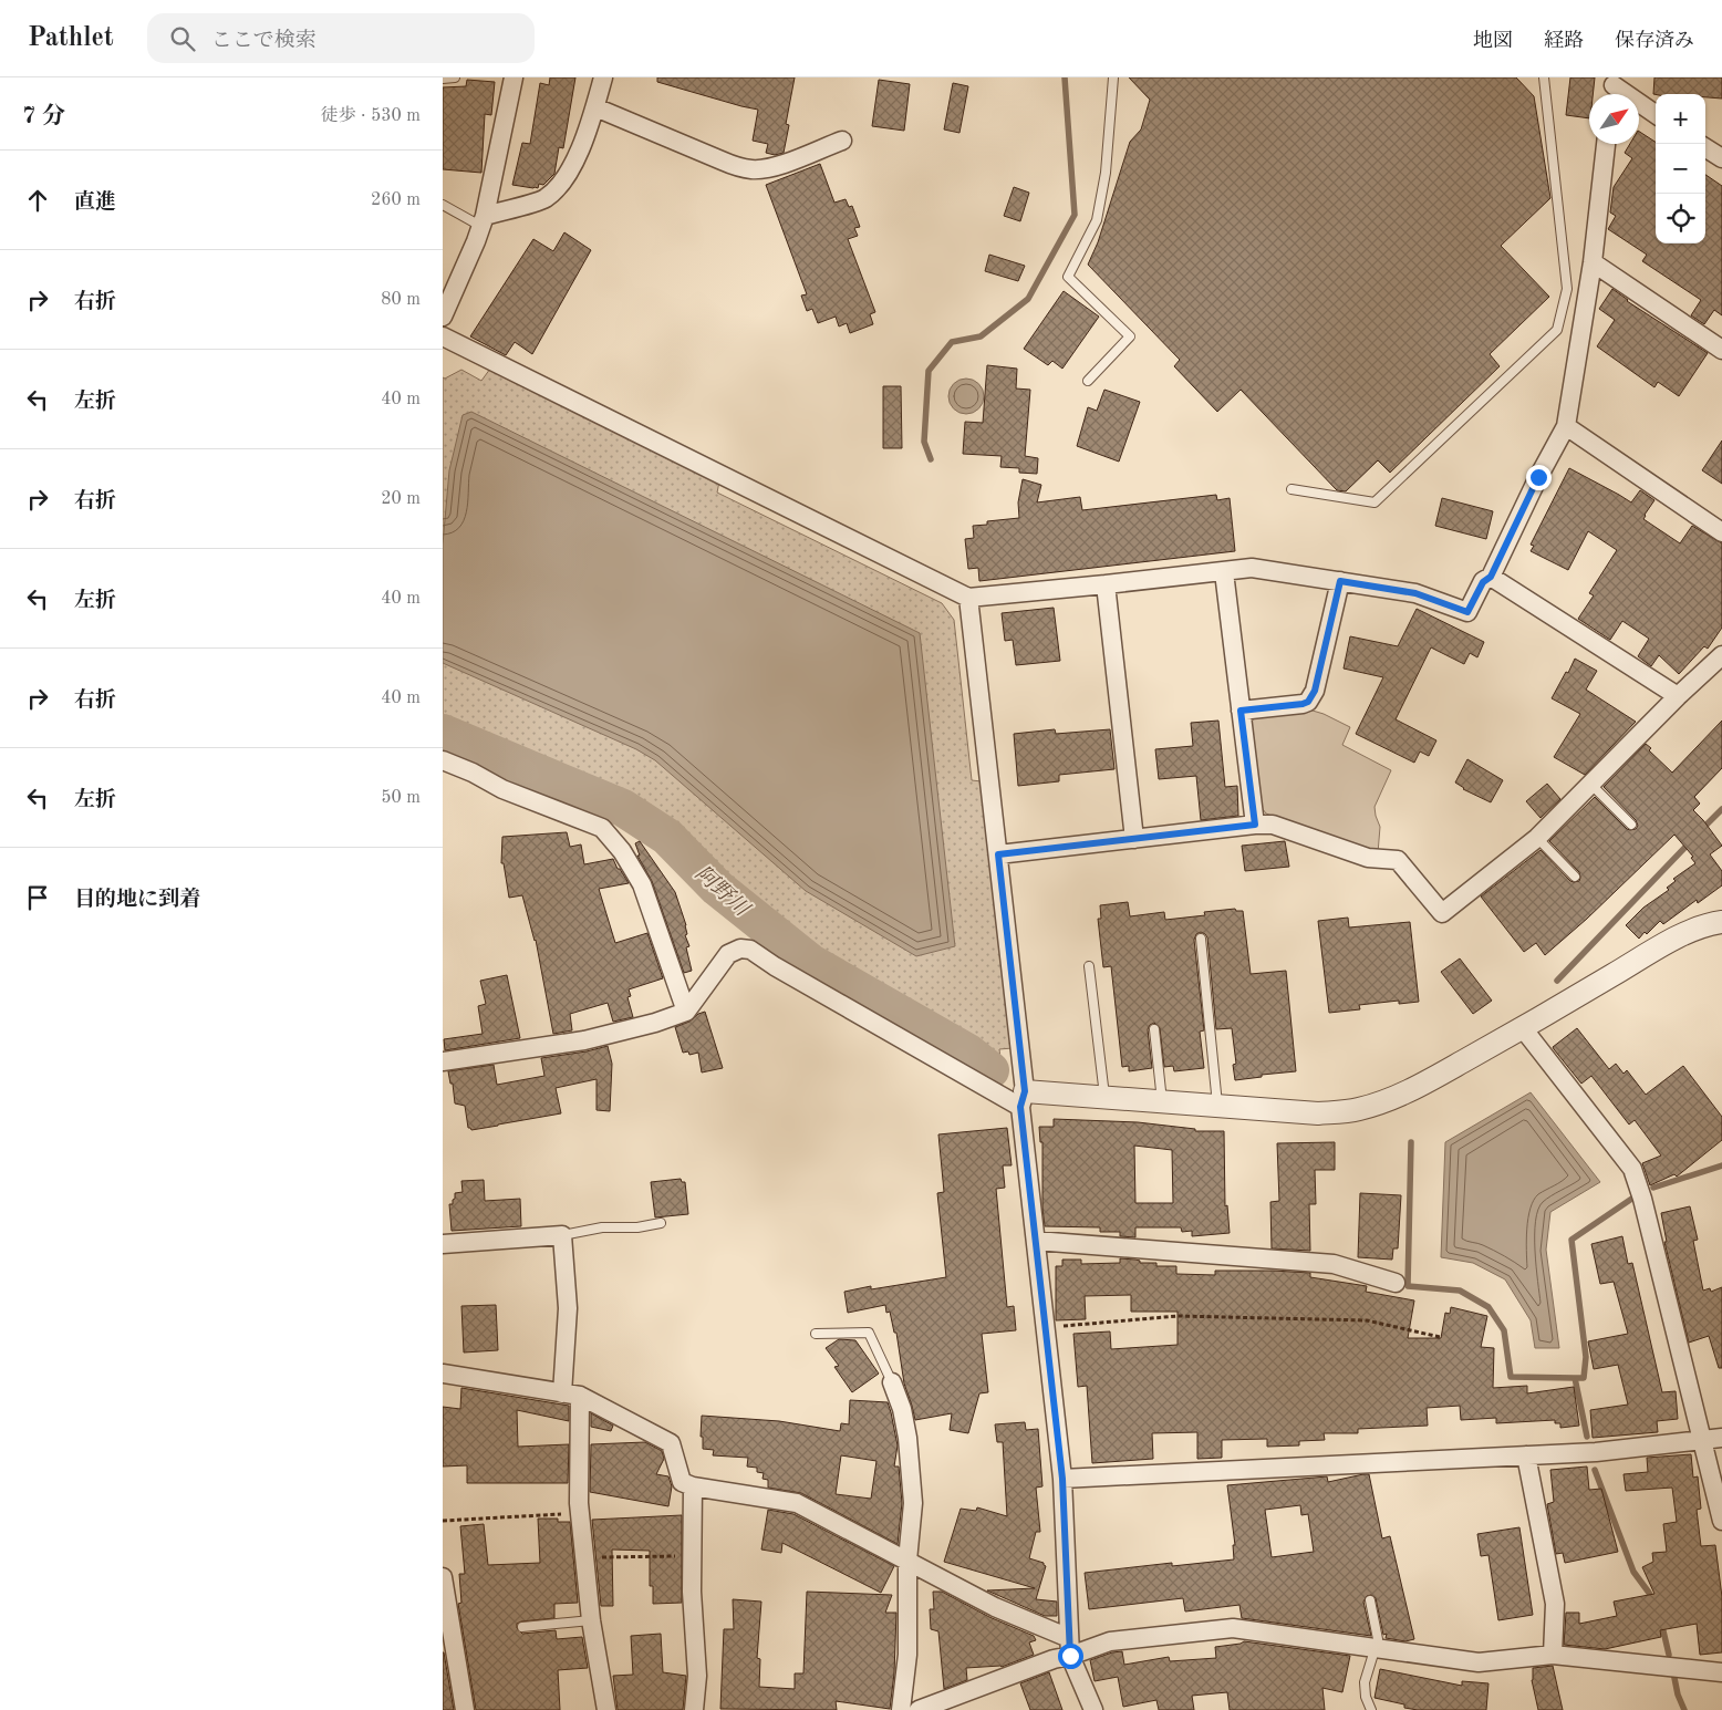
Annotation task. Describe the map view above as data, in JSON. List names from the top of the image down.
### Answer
{
  "water": ["阿野川"],
  "north": "top right",
  "page": {
    "header": "Pathlet",
    "search": "ここで検索",
    "nav": ["地図", "経路", "保存済み"],
    "heading": ["7 分", "徒歩 · 530 m"],
    "map_buttons": ["+", "−"],
    "list": [
      ["直進", "260 m"],
      ["右折", "80 m"],
      ["左折", "40 m"],
      ["右折", "20 m"],
      ["左折", "40 m"],
      ["右折", "40 m"],
      ["左折", "50 m"],
      "目的地に到着"
    ]
  }
}
